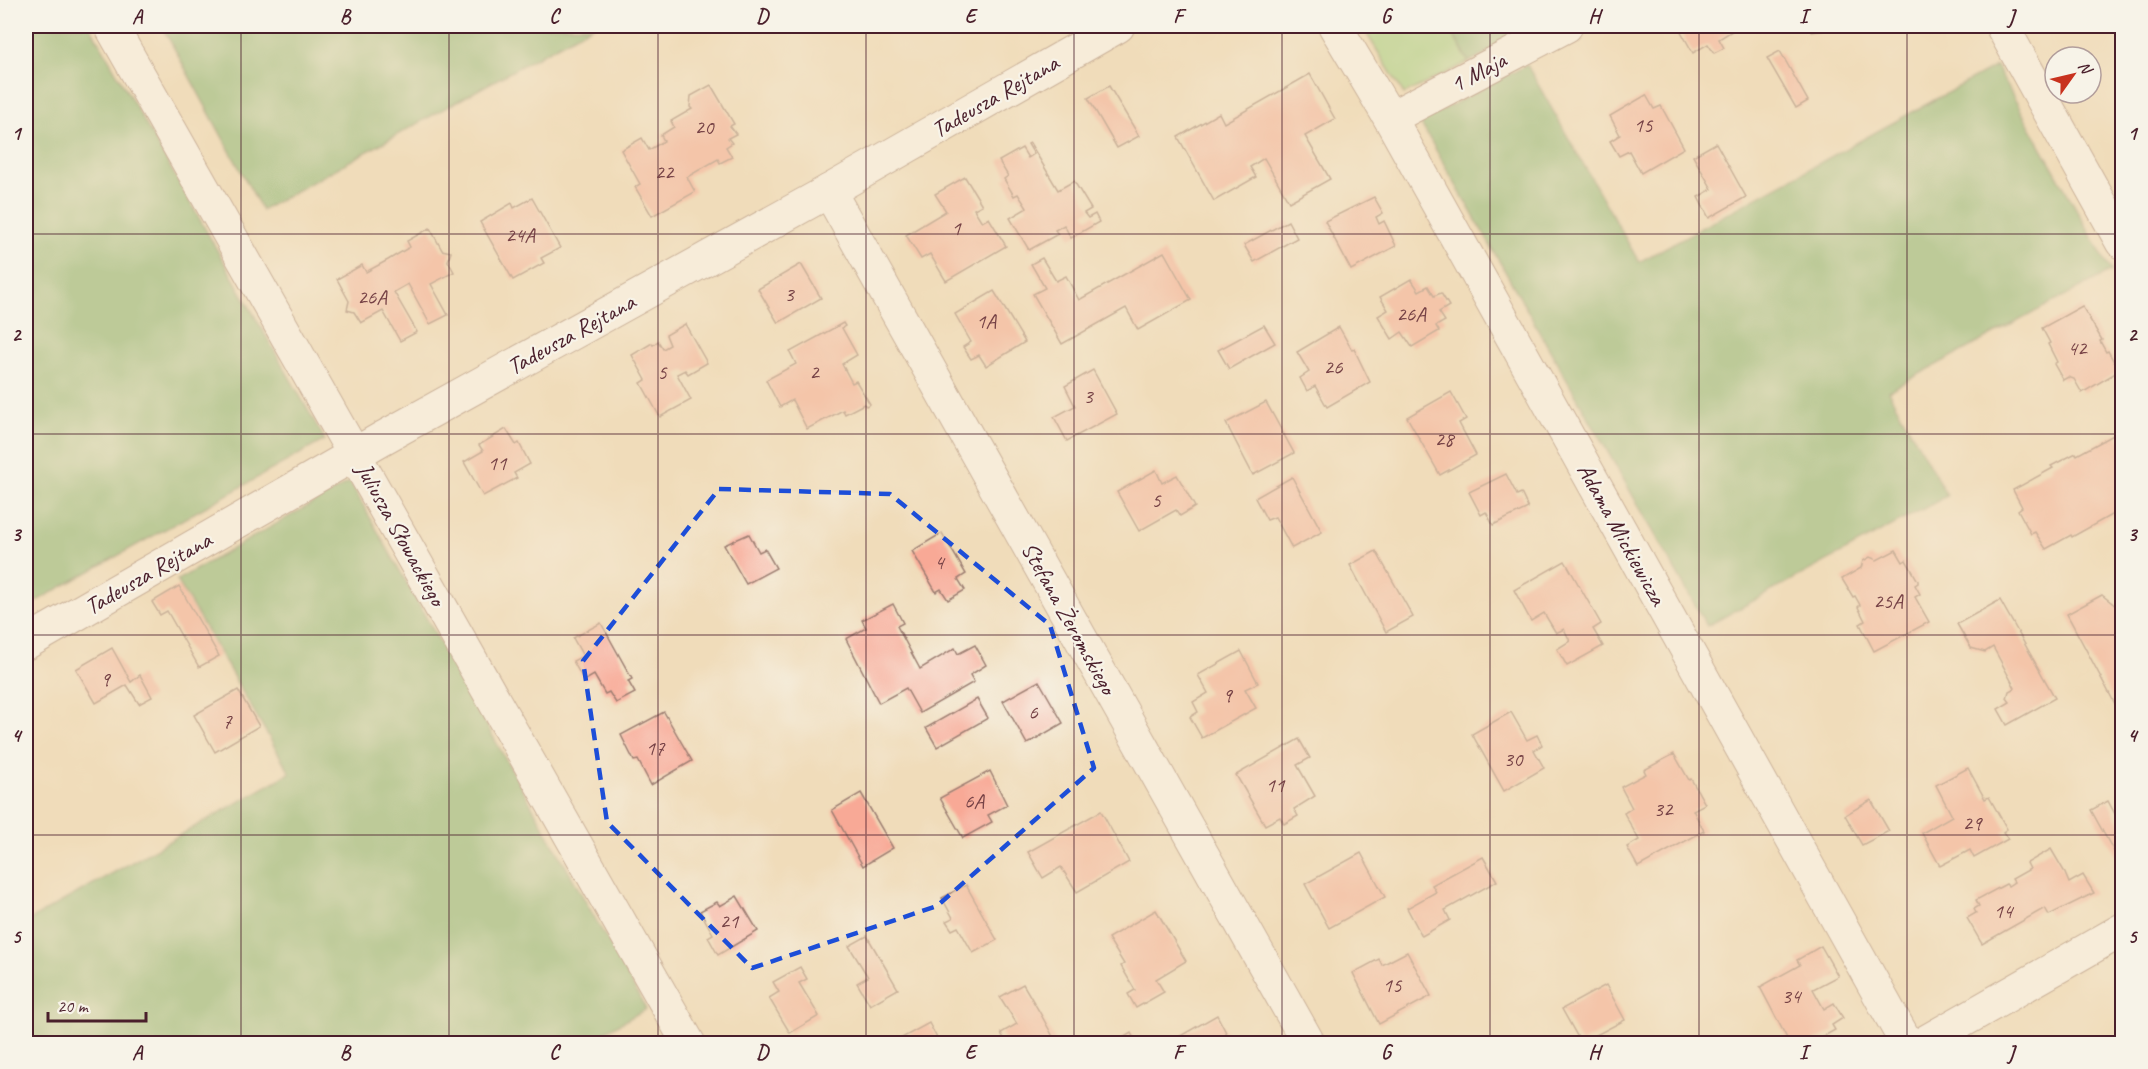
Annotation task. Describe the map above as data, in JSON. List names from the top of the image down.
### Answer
{
  "streets": {
    "street": [
      "1 Maja",
      "Tadeusza Rejtana",
      "Juliusza Słowackiego",
      "Adama Mickiewicza",
      "Stefana Żeromskiego"
    ]
  },
  "crossings": [
    ["1 Maja", "Adama Mickiewicza"],
    ["Tadeusza Rejtana", "Juliusza Słowackiego"],
    ["Tadeusza Rejtana", "Stefana Żeromskiego"]
  ],
  "house_numbers": [
    "15",
    "20",
    "22",
    "1",
    "24A",
    "3",
    "26A",
    "26A",
    "1A",
    "42",
    "26",
    "5",
    "2",
    "3",
    "28",
    "11",
    "5",
    "4",
    "25A",
    "9",
    "9",
    "6",
    "7",
    "17",
    "30",
    "11",
    "6A",
    "32",
    "29",
    "14",
    "21",
    "15",
    "34"
  ],
  "scale_bar": "20 m",
  "north": "top right",
  "grid": {
    "columns": [
      "A",
      "B",
      "C",
      "D",
      "E",
      "F",
      "G",
      "H",
      "I",
      "J"
    ],
    "rows": [
      "1",
      "2",
      "3",
      "4",
      "5"
    ]
  }
}
